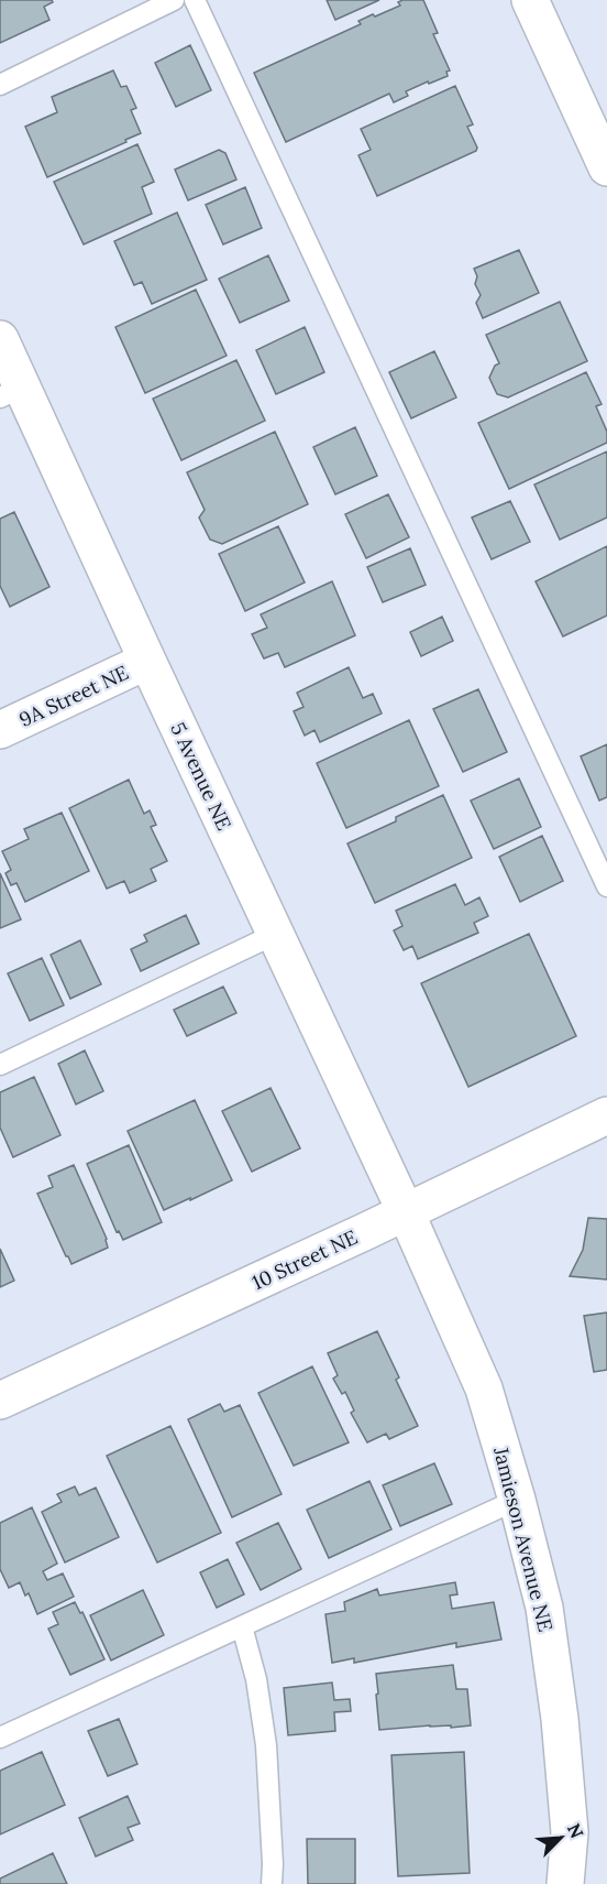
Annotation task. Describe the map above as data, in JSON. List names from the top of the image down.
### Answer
{
  "streets": {
    "street": [
      "9A Street NE",
      "5 Avenue NE",
      "10 Street NE",
      "Jamieson Avenue NE"
    ]
  },
  "crossings": [
    ["9A Street NE", "5 Avenue NE"],
    ["5 Avenue NE", "10 Street NE"],
    ["5 Avenue NE", "Jamieson Avenue NE"],
    ["10 Street NE", "Jamieson Avenue NE"]
  ],
  "north": "top right"
}
